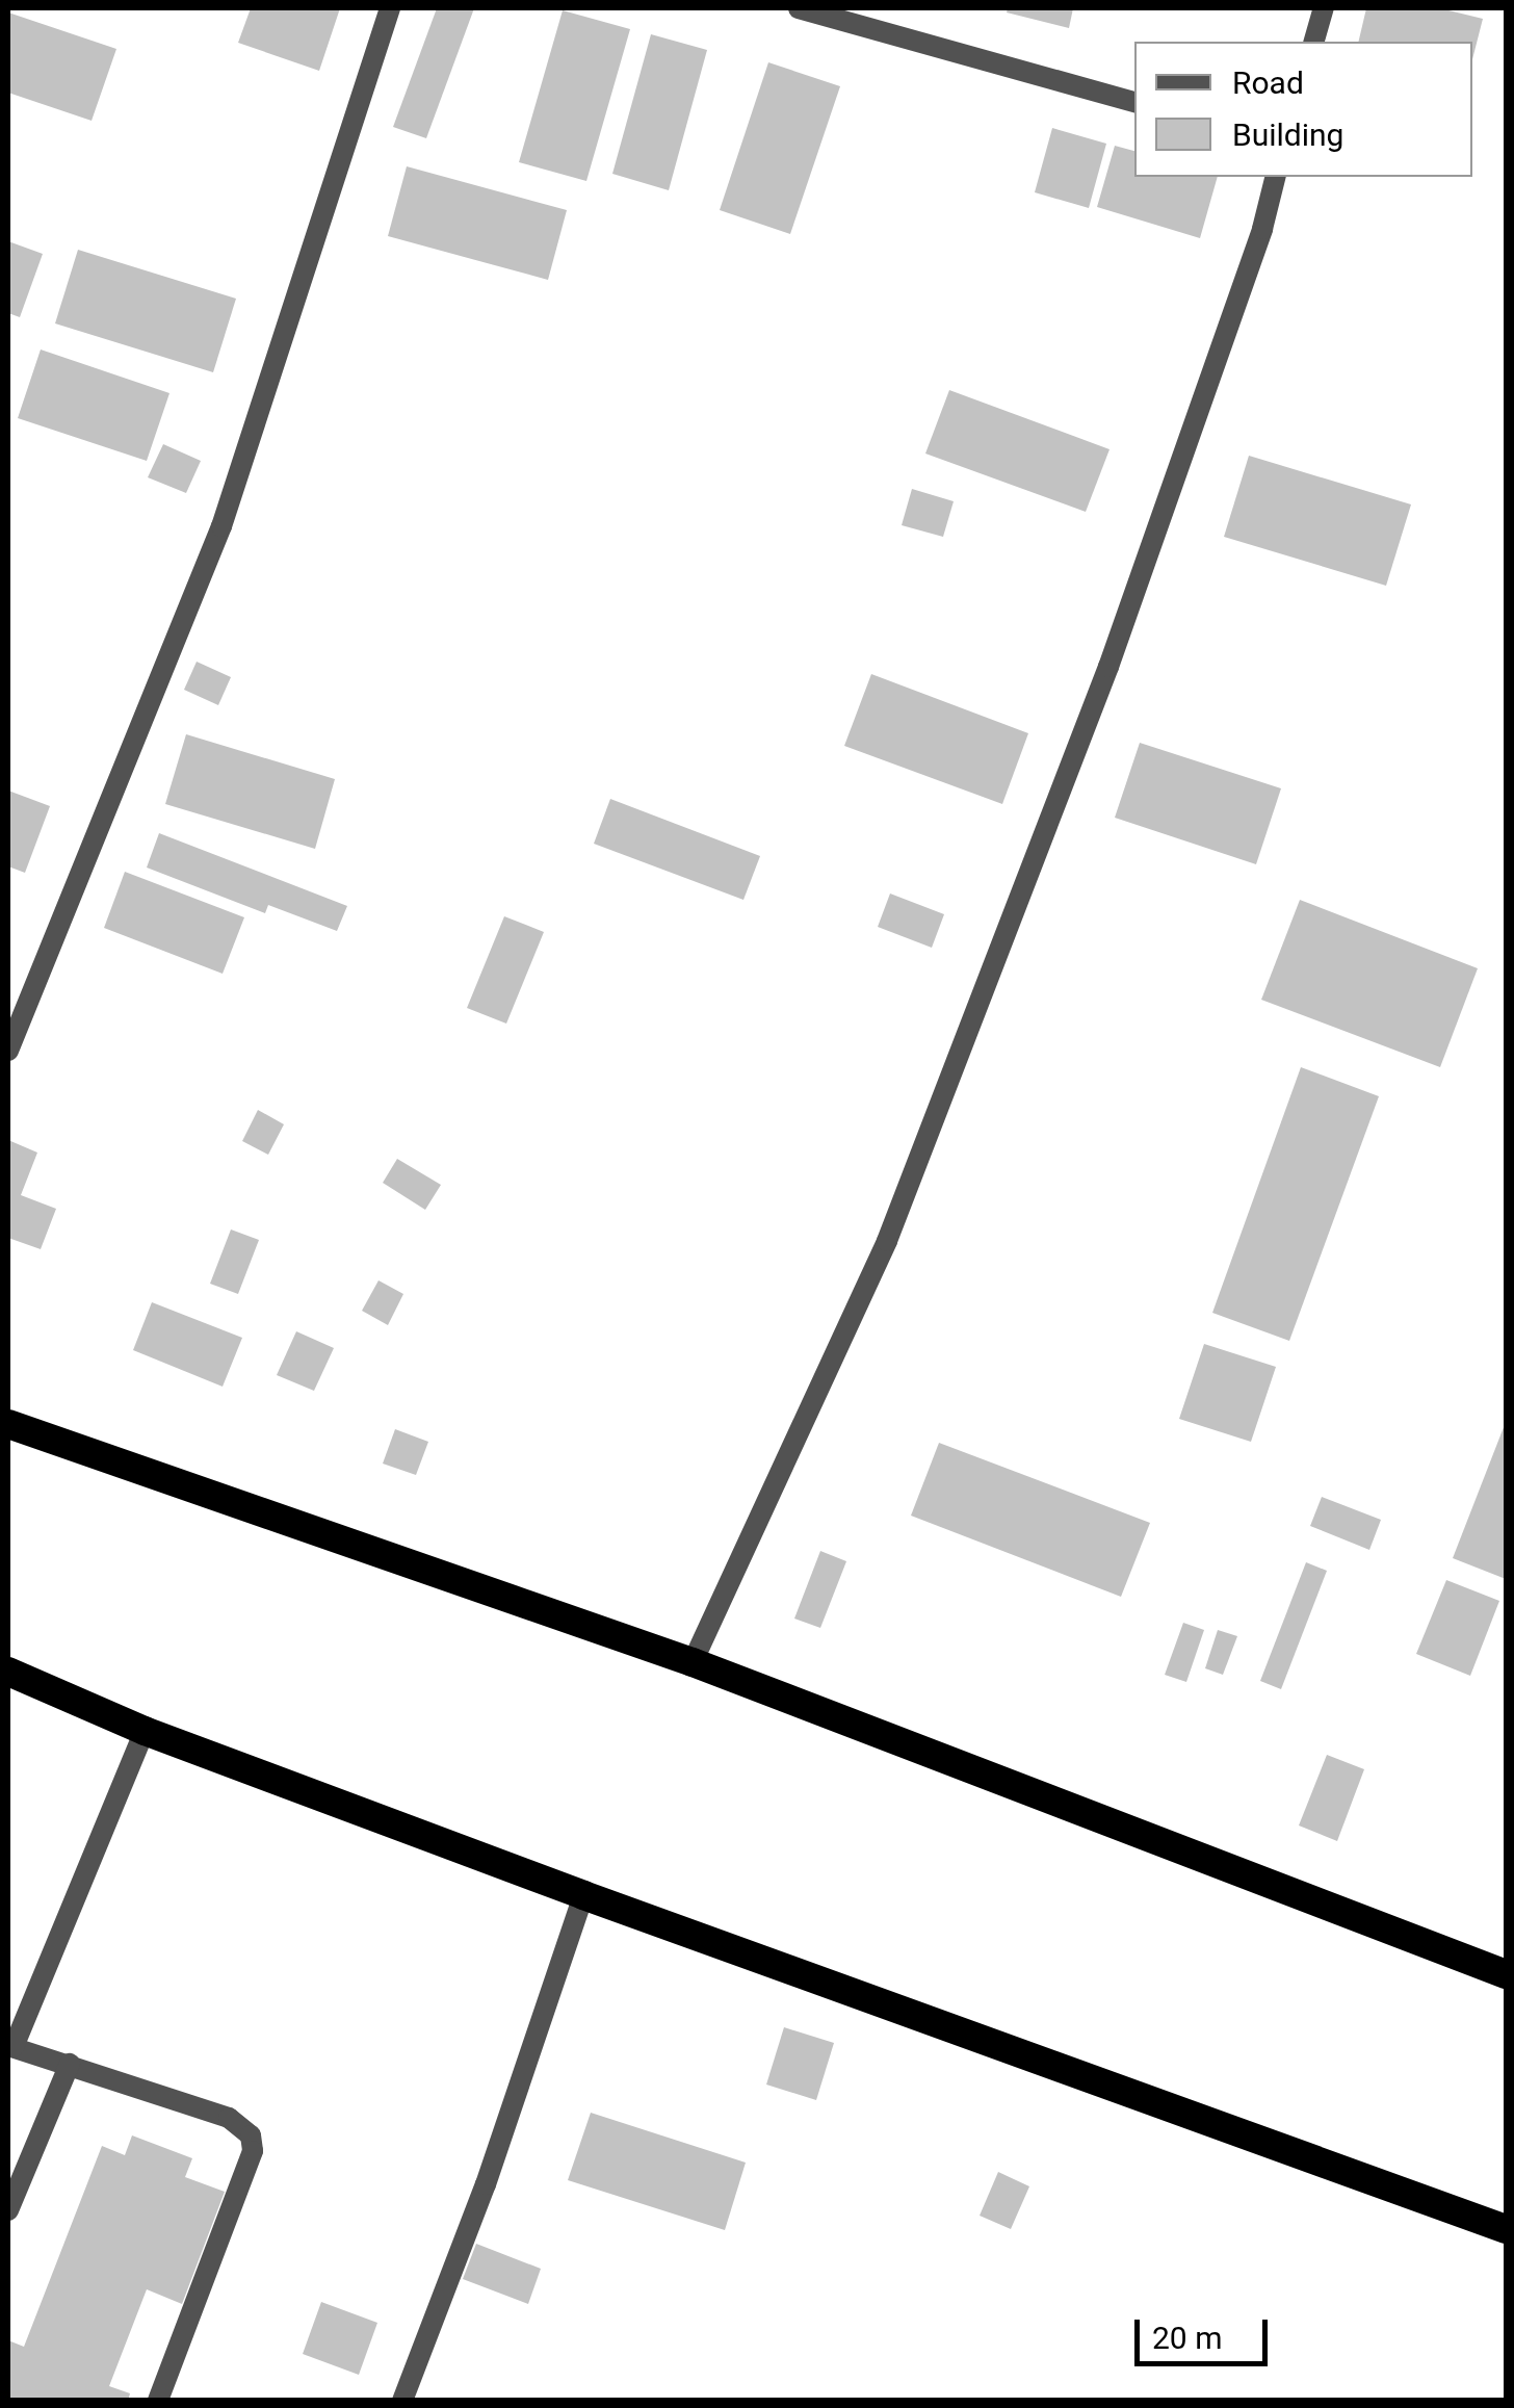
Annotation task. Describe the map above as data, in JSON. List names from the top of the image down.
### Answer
{
  "legend": ["Road", "Building"],
  "scale_bar": "20 m"
}
